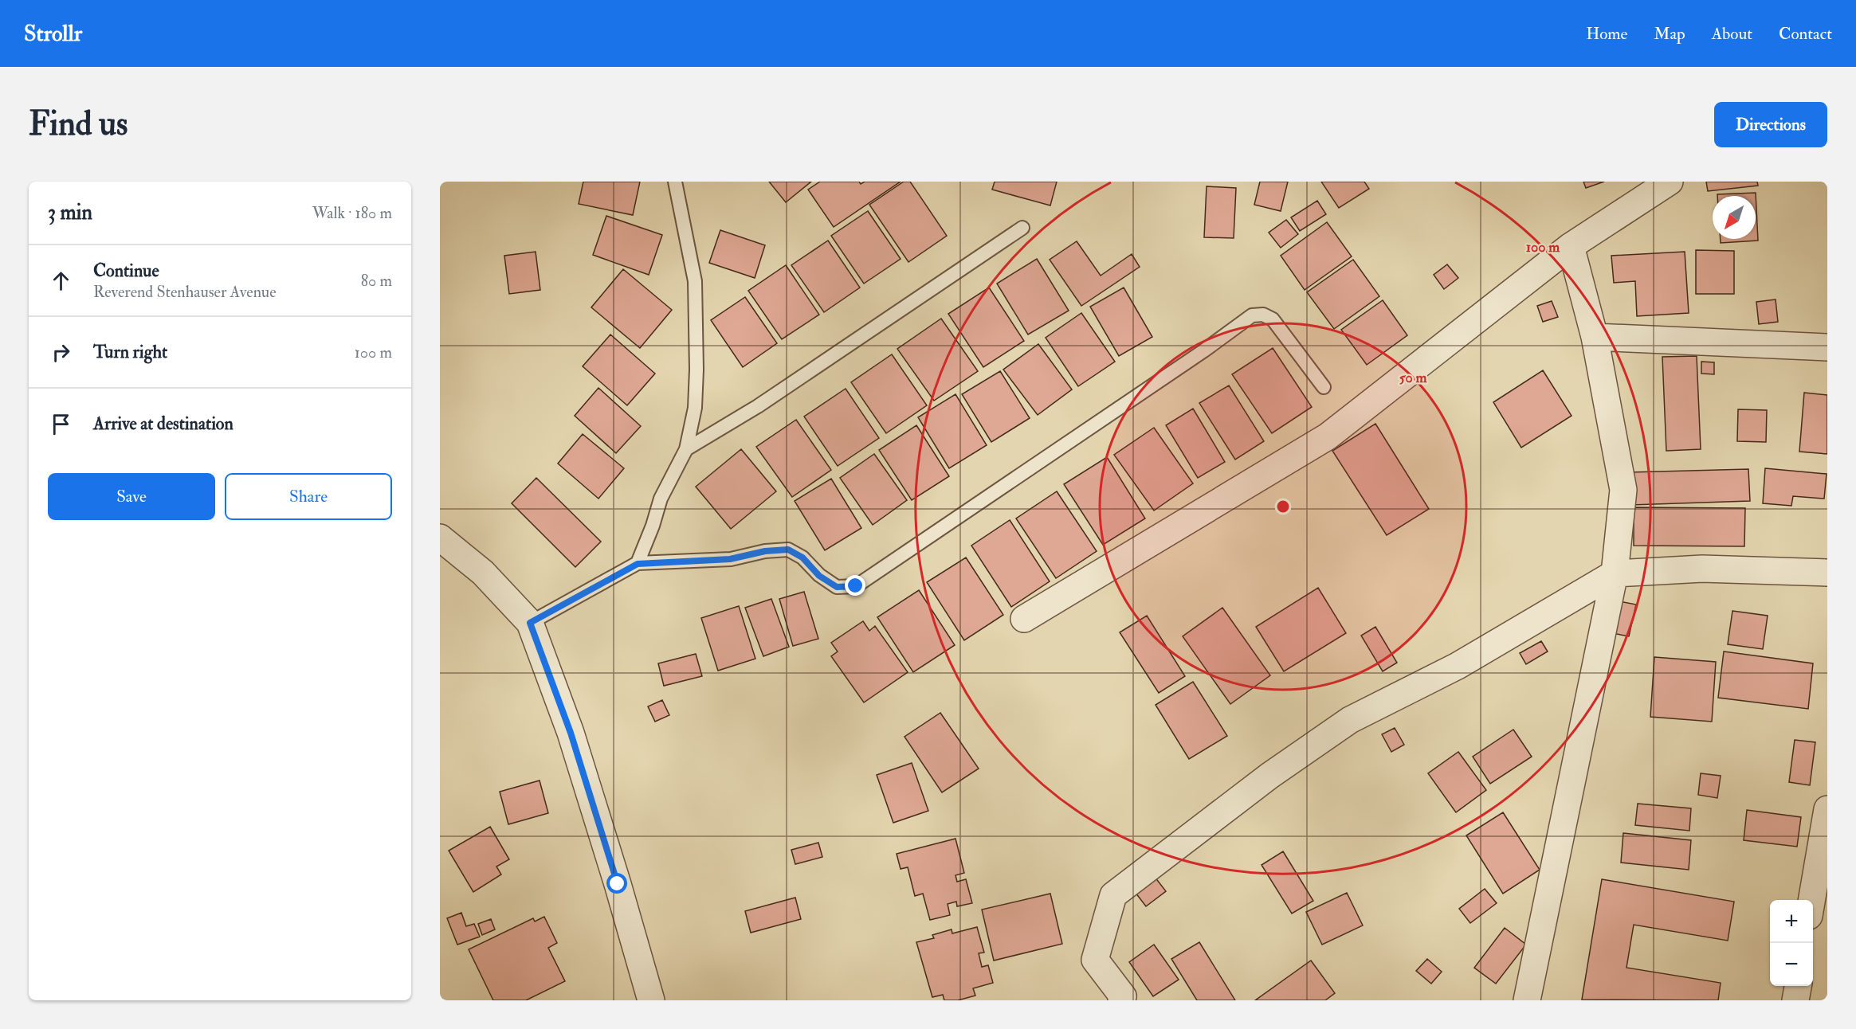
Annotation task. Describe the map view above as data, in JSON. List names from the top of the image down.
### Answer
{
  "north": "bottom left",
  "page": {
    "header": "Strollr",
    "nav": [
      "Home",
      "Map",
      "About",
      "Contact"
    ],
    "buttons": [
      "Directions",
      ["Save", "Share"]
    ],
    "title": "Find us",
    "heading": ["3 min", "Walk · 180 m"],
    "list": [
      ["Continue", "Reverend Stenhauser Avenue", "80 m"],
      ["Turn right", "100 m"],
      "Arrive at destination"
    ],
    "map_buttons": ["+", "−"]
  },
  "rings": ["100 m", "50 m"]
}
